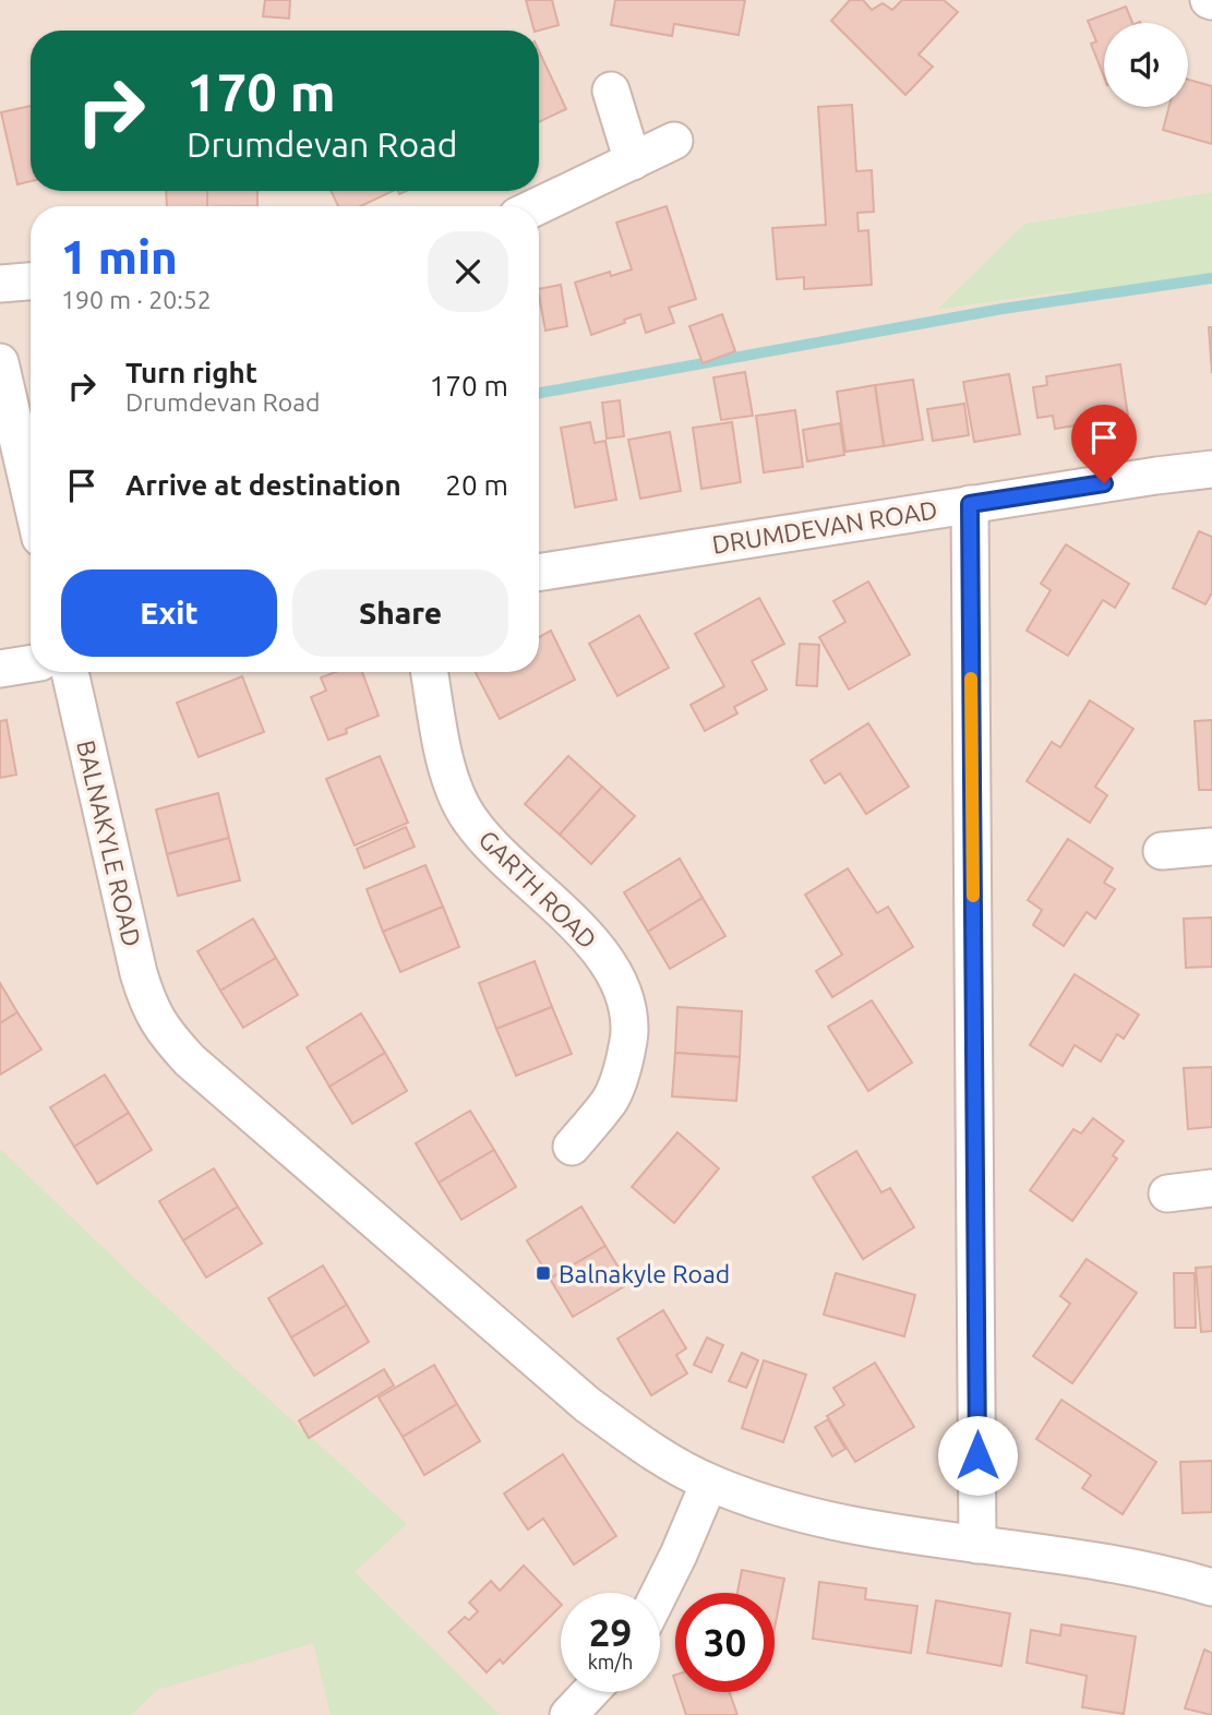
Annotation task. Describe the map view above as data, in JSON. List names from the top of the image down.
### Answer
{
  "streets": {
    "street": ["DRUMDEVAN ROAD", "BALNAKYLE ROAD", "GARTH ROAD"]
  },
  "places": {
    "transit": ["Balnakyle Road"]
  },
  "page": {
    "turn": ["170 m", "Drumdevan Road"],
    "heading": ["1 min", "190 m · 20:52"],
    "list": [
      {
        "name": "Turn right",
        "note": "Drumdevan Road",
        "value": "170 m"
      },
      {
        "name": "Arrive at destination",
        "value": "20 m"
      }
    ],
    "buttons": ["Exit", "Share"],
    "speed": "29 km/h",
    "limit": "30"
  }
}
